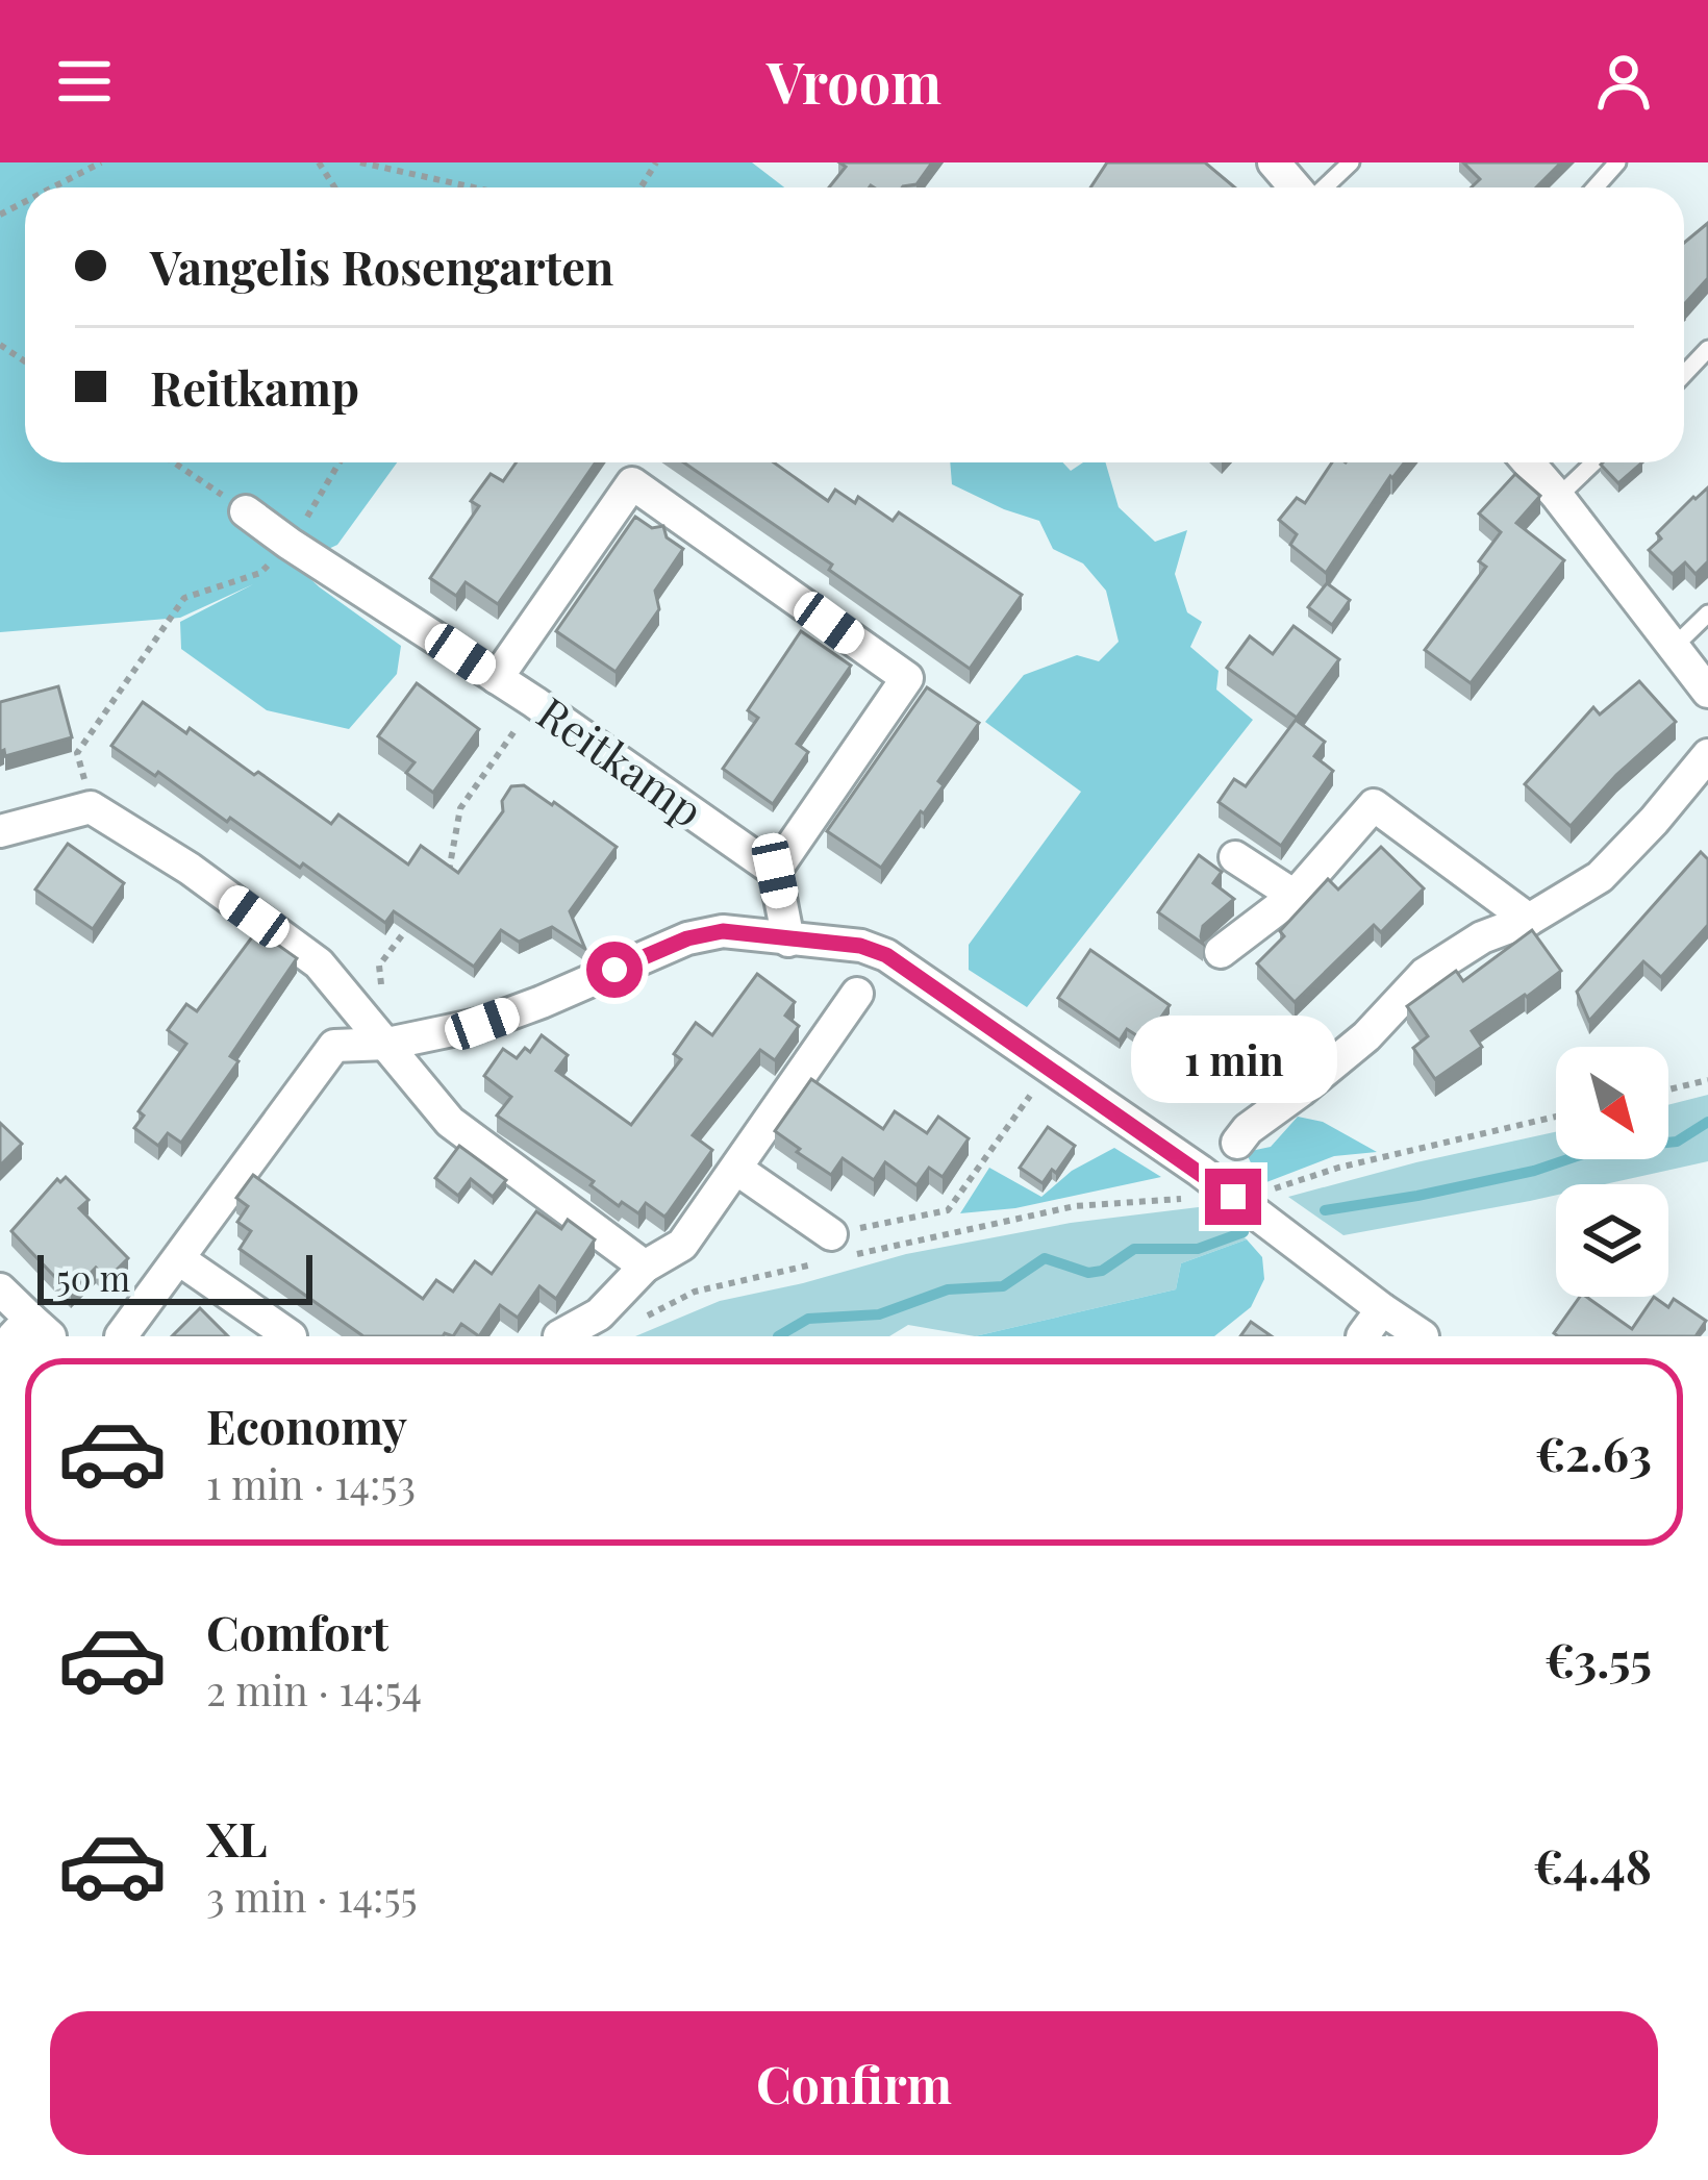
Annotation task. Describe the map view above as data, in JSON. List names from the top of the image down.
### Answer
{
  "streets": {
    "street": ["Reitkamp"]
  },
  "scale_bar": "50 m",
  "north": "bottom right",
  "page": {
    "header": "Vroom",
    "banner": ["Vangelis Rosengarten", "Reitkamp"],
    "bubble": "1 min",
    "scale": "50 m",
    "list": [
      {
        "name": "Economy",
        "note": "1 min · 14:53",
        "value": "€2.63"
      },
      {
        "name": "Comfort",
        "note": "2 min · 14:54",
        "value": "€3.55"
      },
      {
        "name": "XL",
        "note": "3 min · 14:55",
        "value": "€4.48"
      }
    ],
    "buttons": "Confirm"
  }
}
